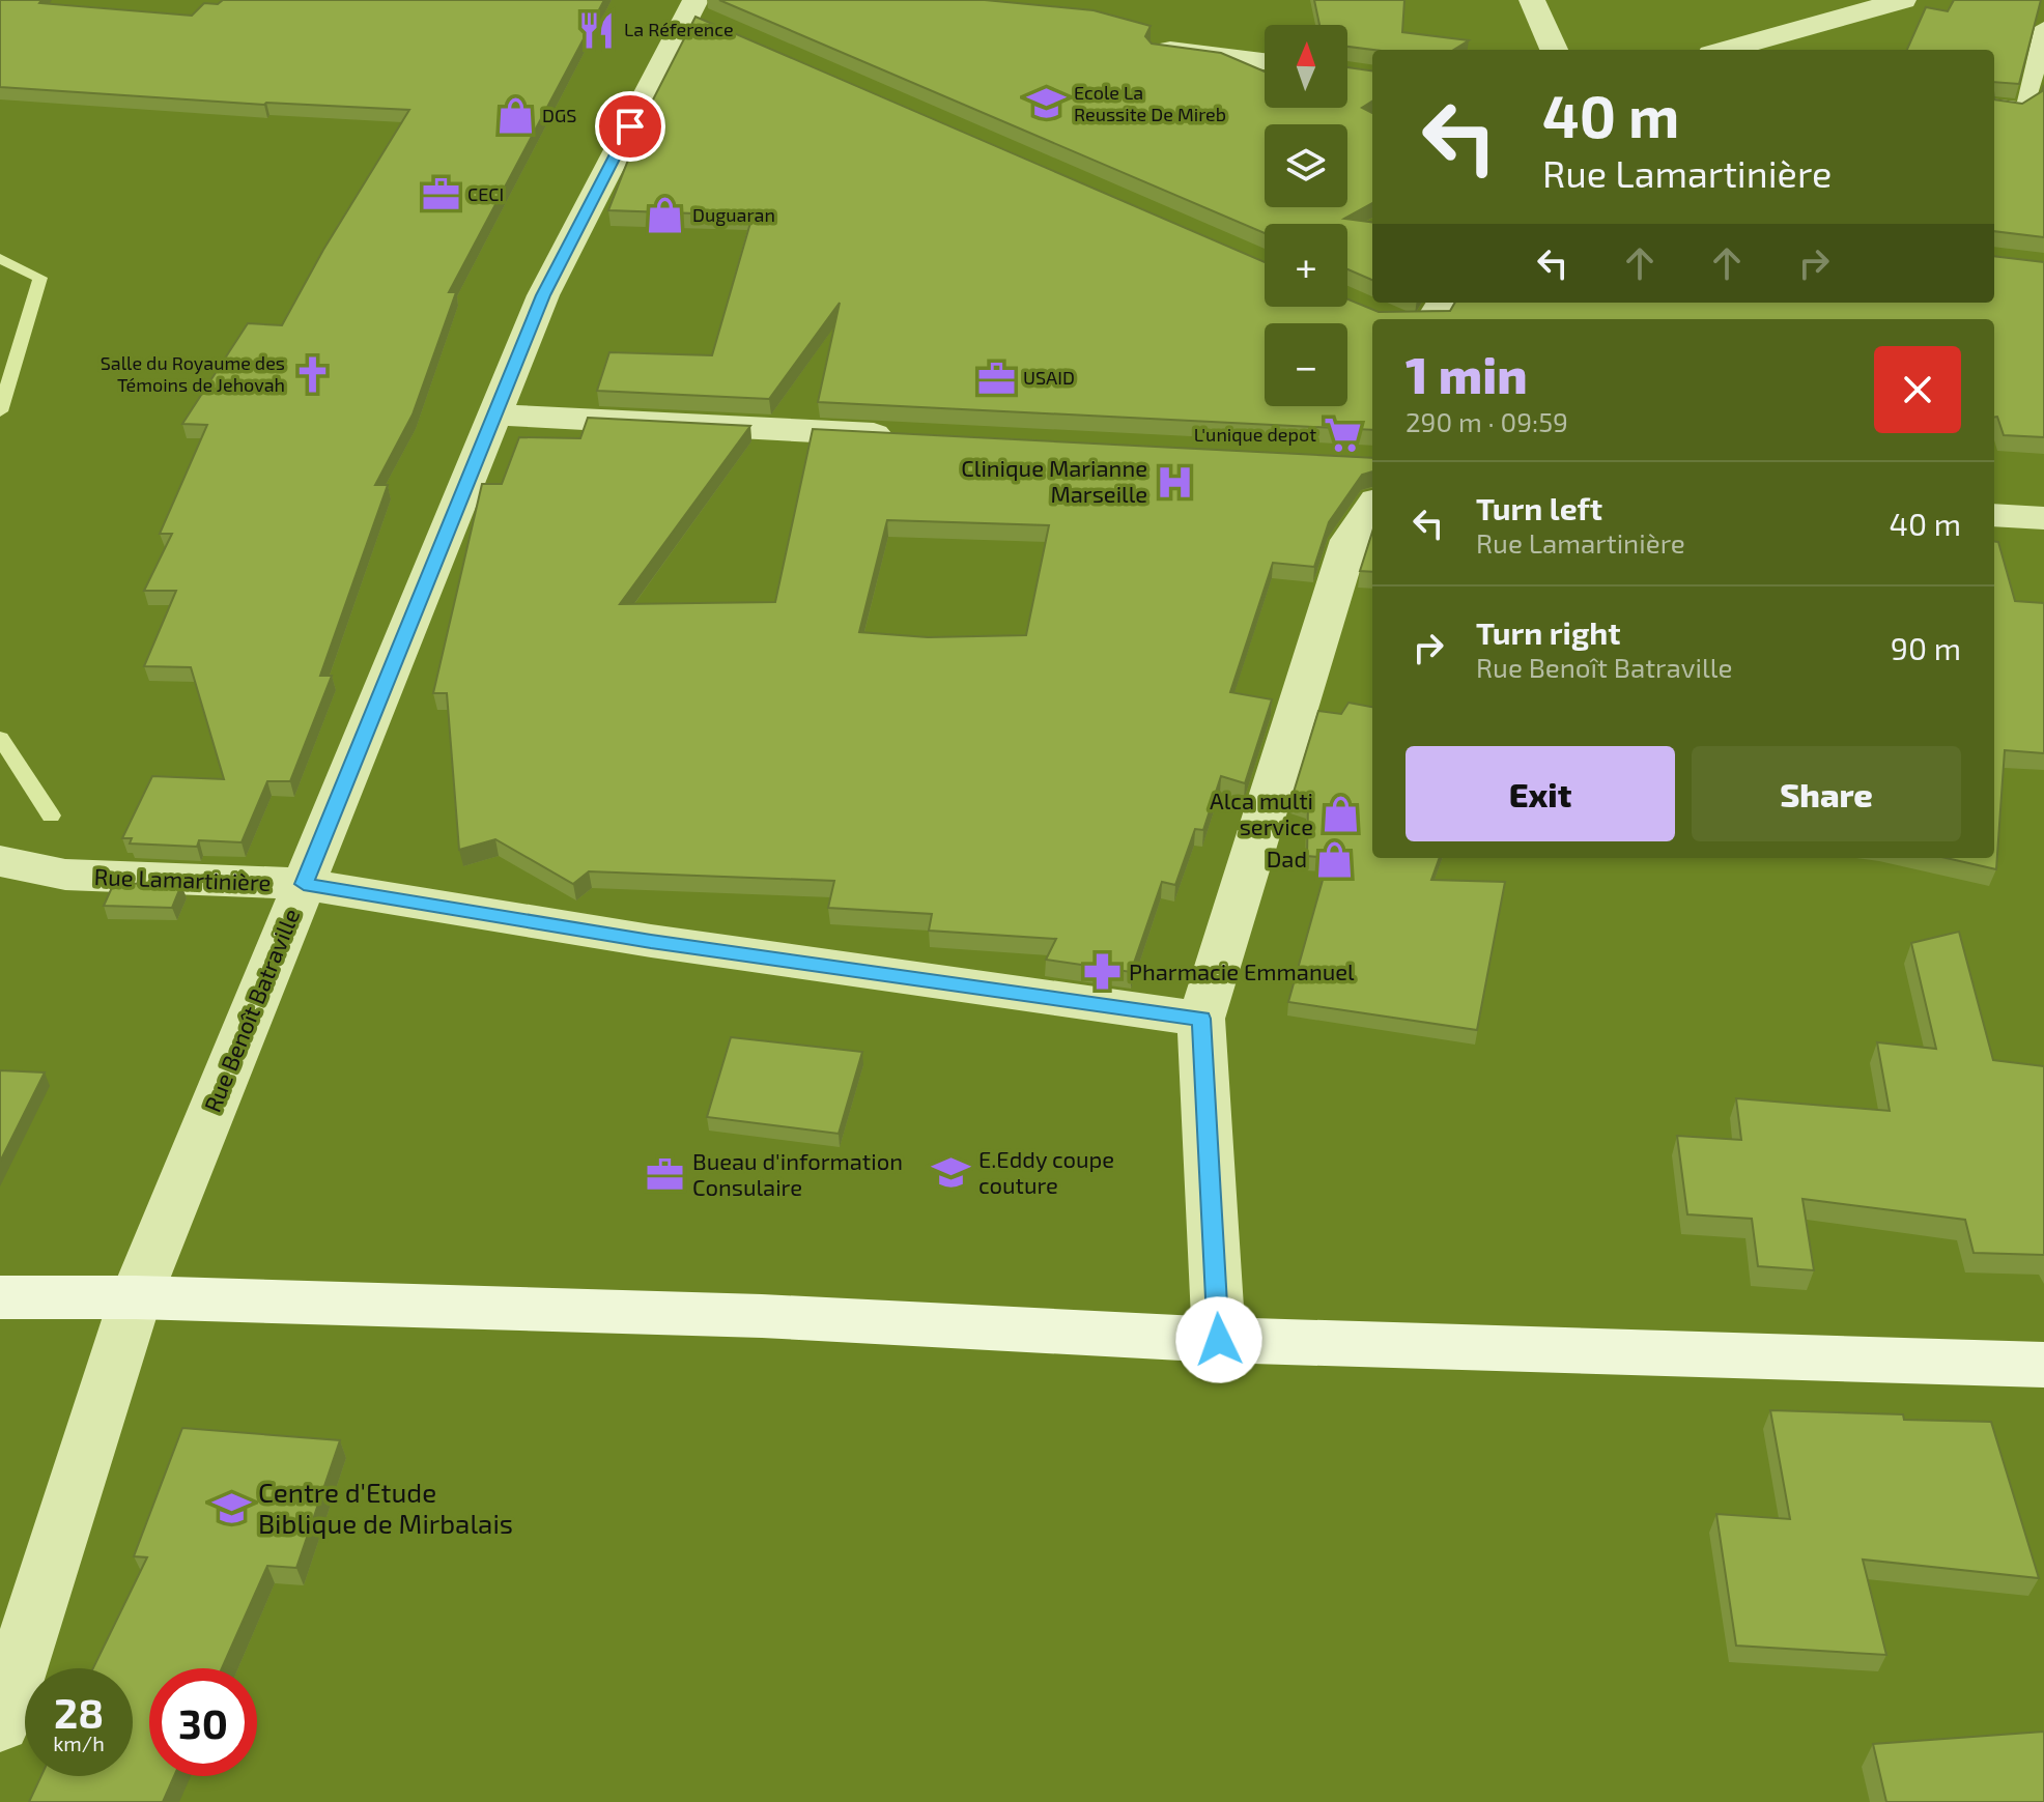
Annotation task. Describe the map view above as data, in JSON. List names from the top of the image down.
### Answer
{
  "streets": {
    "street": ["Rue Lamartinière", "Rue Benoît Batraville"]
  },
  "crossings": [
    ["Rue Lamartinière", "Rue Benoît Batraville"]
  ],
  "places": {
    "restaurant": ["La Réference"],
    "school or university": ["Ecole La Reussite De Mireb", "E.Eddy coupe couture", "Centre d'Etude Biblique de Mirbalais"],
    "shop": [
      "DGS",
      "Duguaran",
      "Alca multi service",
      "Dad"
    ],
    "office": ["CECI", "USAID", "Bueau d'information Consulaire"],
    "church": ["Salle du Royaume des Témoins de Jehovah"],
    "supermarket": ["L'unique depot"],
    "hospital": ["Clinique Marianne Marseille"],
    "pharmacy": ["Pharmacie Emmanuel"]
  },
  "north": "top",
  "page": {
    "map_buttons": ["+", "−"],
    "turn": ["40 m", "Rue Lamartinière"],
    "heading": ["1 min", "290 m · 09:59"],
    "list": [
      {
        "name": "Turn left",
        "note": "Rue Lamartinière",
        "value": "40 m"
      },
      {
        "name": "Turn right",
        "note": "Rue Benoît Batraville",
        "value": "90 m"
      }
    ],
    "buttons": ["Exit", "Share"],
    "speed": "28 km/h",
    "limit": "30"
  }
}
